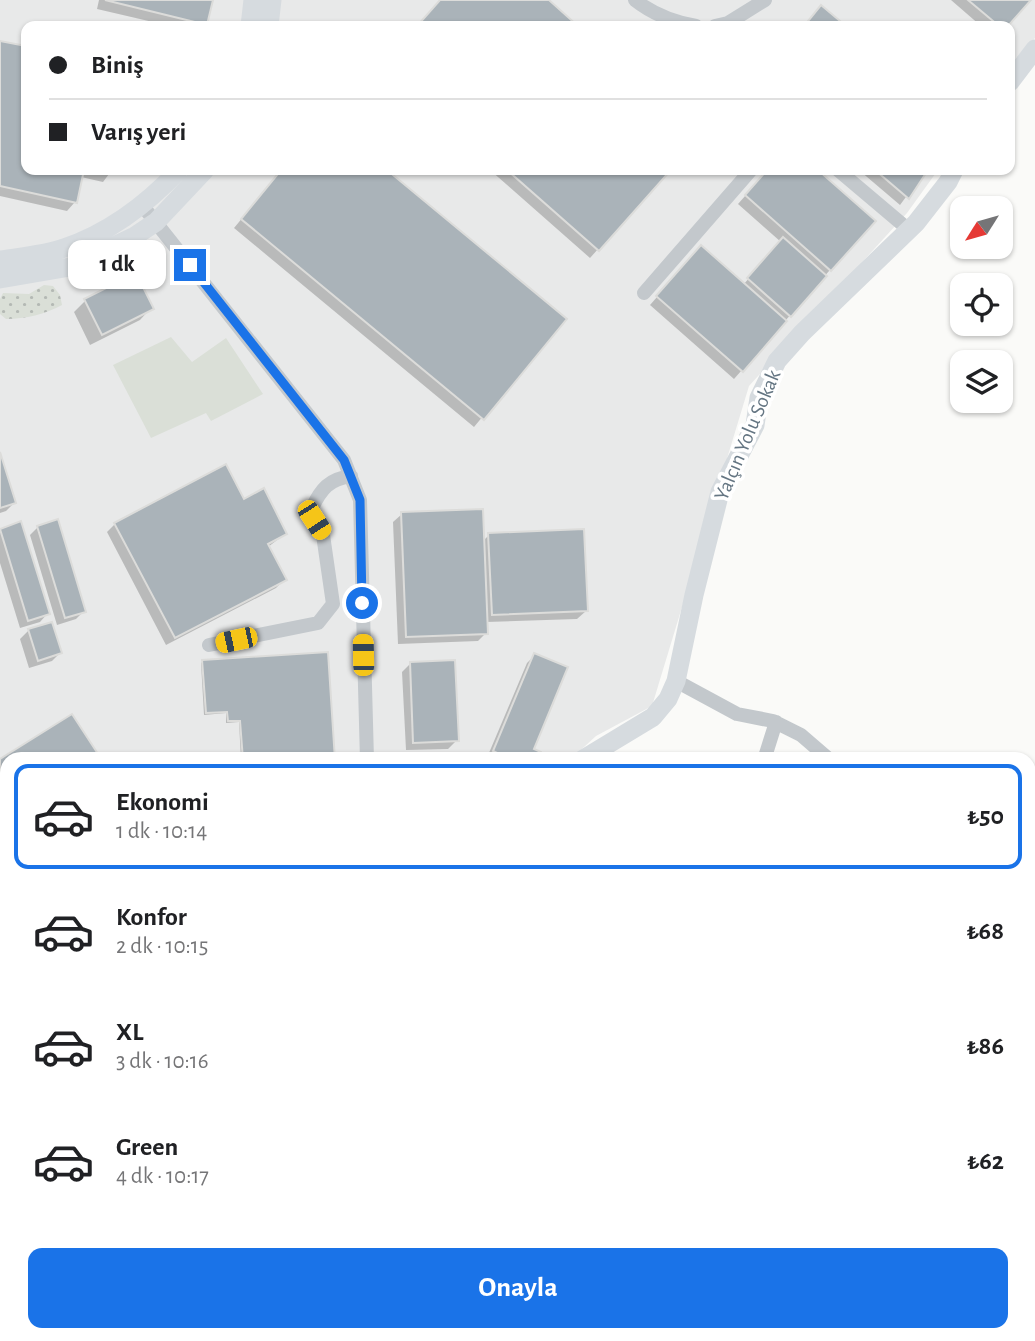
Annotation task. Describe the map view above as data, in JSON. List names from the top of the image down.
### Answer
{
  "streets": {
    "street": ["Yalçın Yolu Sokak"]
  },
  "north": "bottom left",
  "page": {
    "banner": ["Biniş", "Varış yeri"],
    "bubble": "1 dk",
    "list": [
      {
        "name": "Ekonomi",
        "note": "1 dk · 10:14",
        "value": "₺50"
      },
      {
        "name": "Konfor",
        "note": "2 dk · 10:15",
        "value": "₺68"
      },
      {
        "name": "XL",
        "note": "3 dk · 10:16",
        "value": "₺86"
      },
      {
        "name": "Green",
        "note": "4 dk · 10:17",
        "value": "₺62"
      }
    ],
    "buttons": "Onayla"
  }
}
